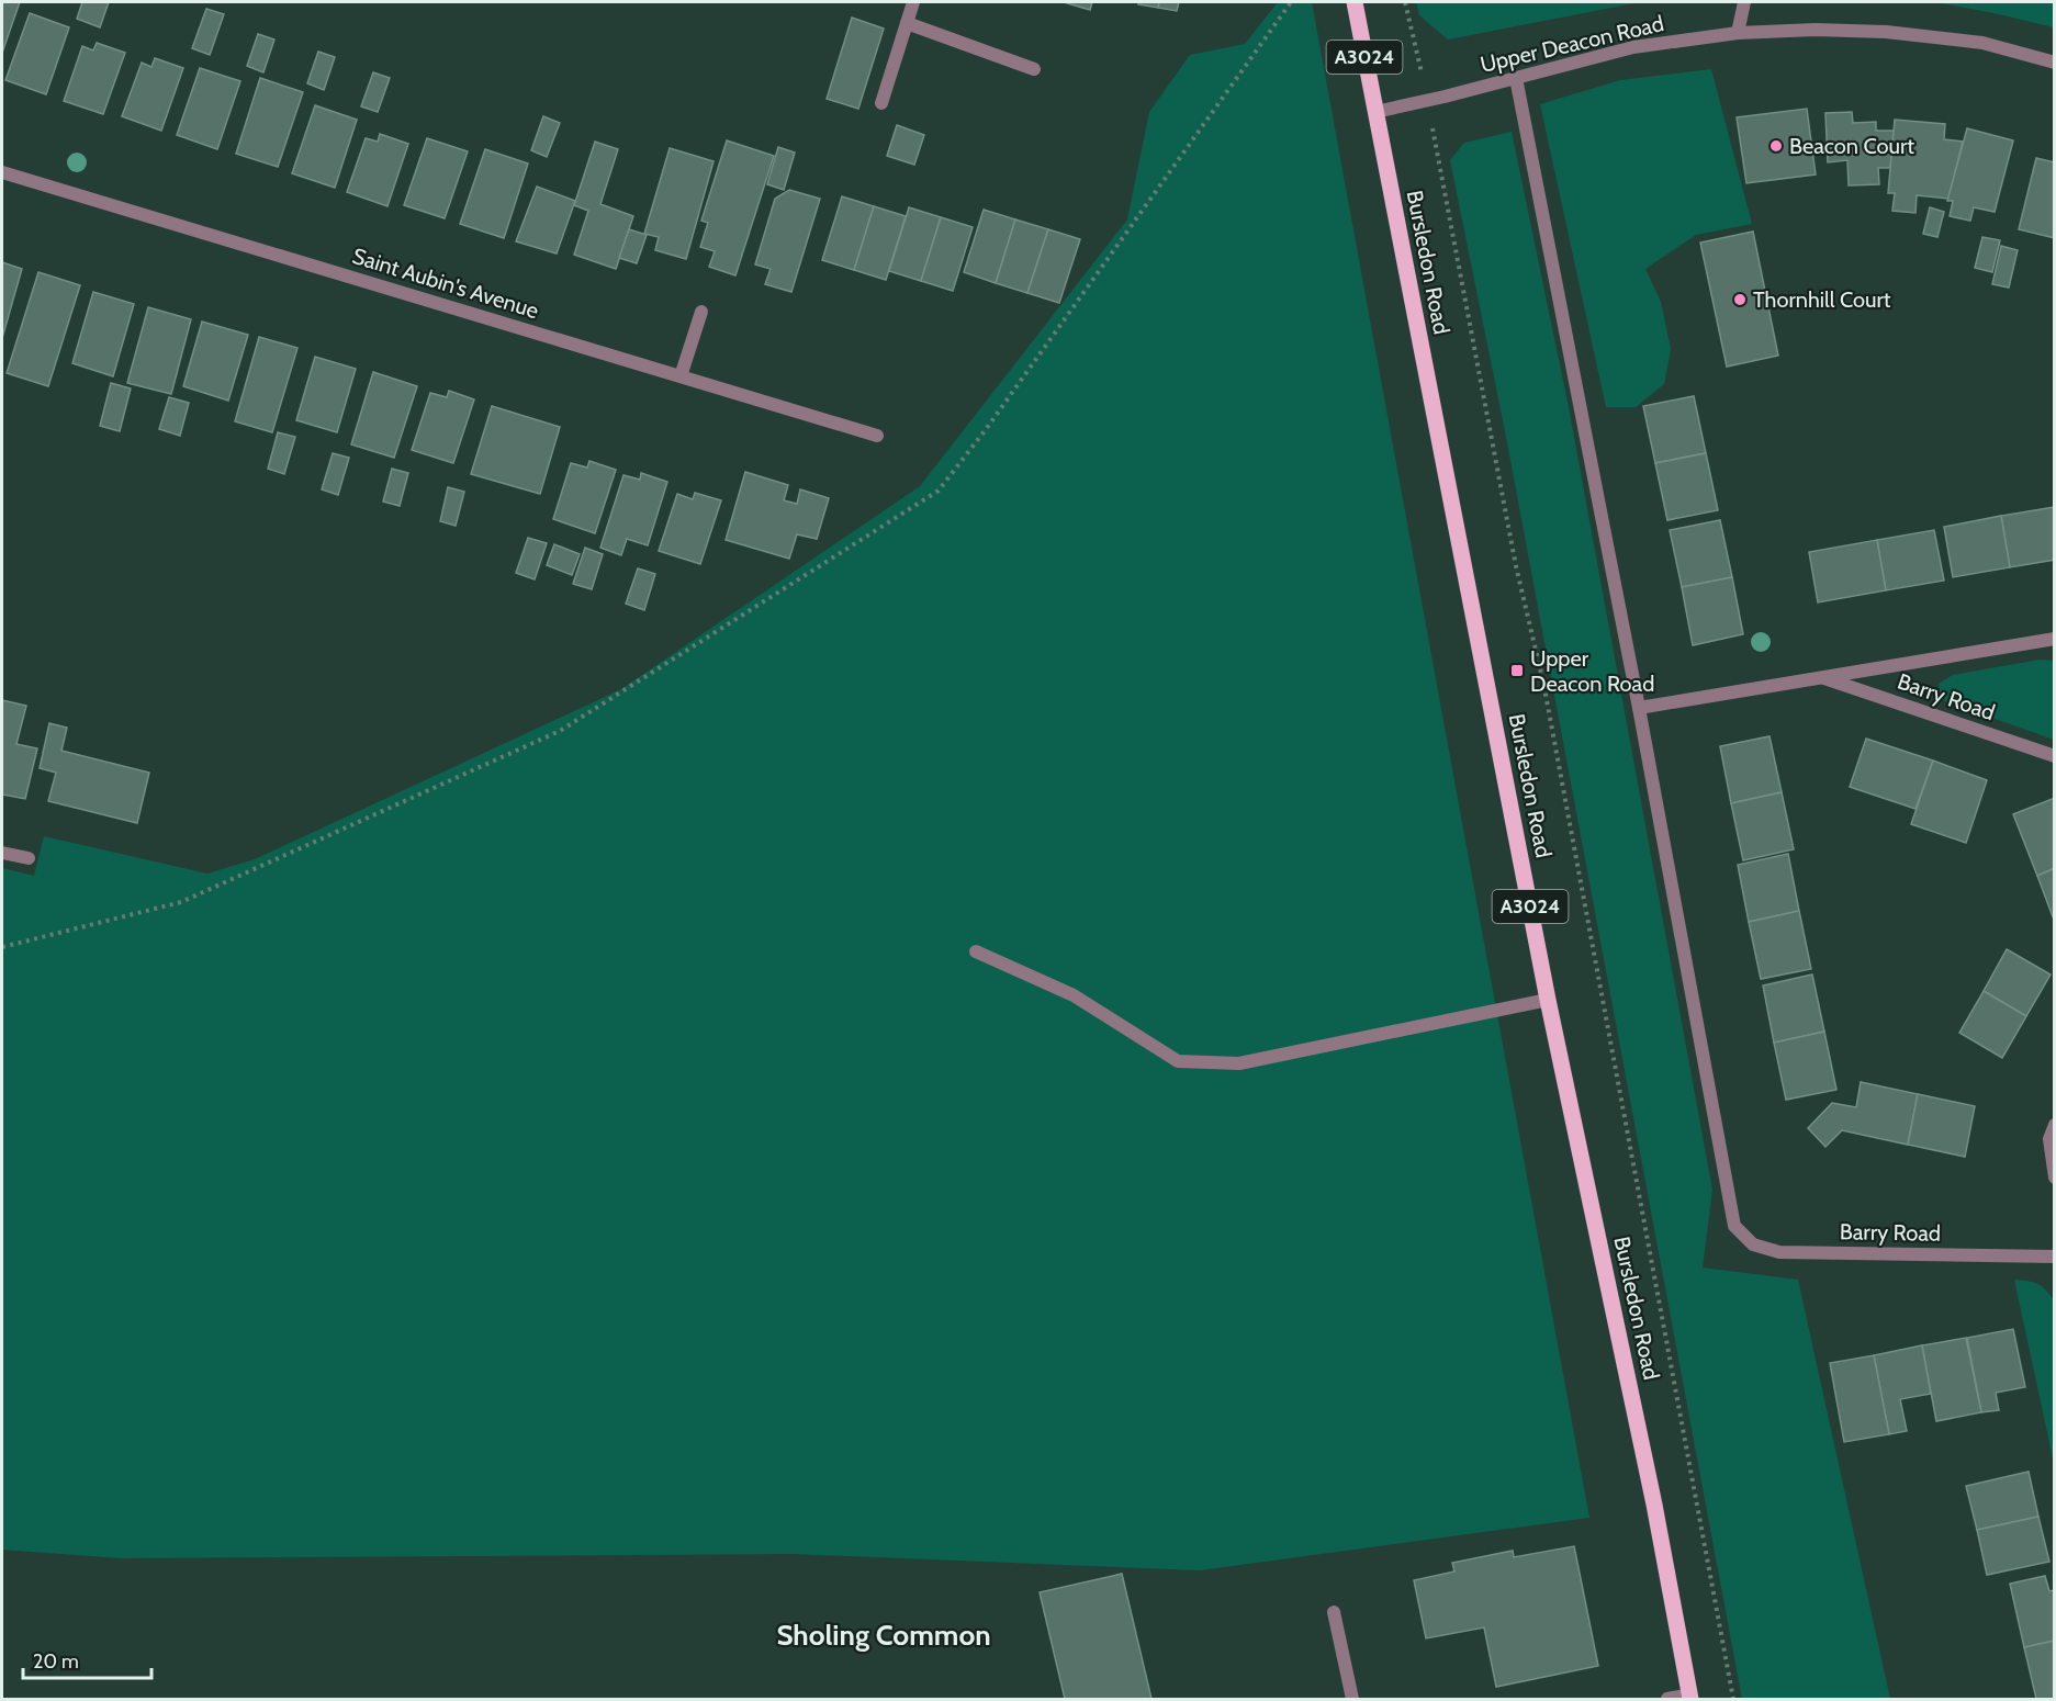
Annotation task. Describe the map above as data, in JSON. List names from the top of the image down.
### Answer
{
  "streets": {
    "main road": ["A3024", "Bursledon Road"],
    "street": ["Upper Deacon Road", "Saint Aubin's Avenue", "Barry Road"]
  },
  "crossings": [
    ["Upper Deacon Road", "Bursledon Road"]
  ],
  "districts": ["Sholing Common"],
  "places": {
    "other": ["Beacon Court", "Thornhill Court"],
    "transit": ["Upper Deacon Road"]
  },
  "scale_bar": "20 m"
}
